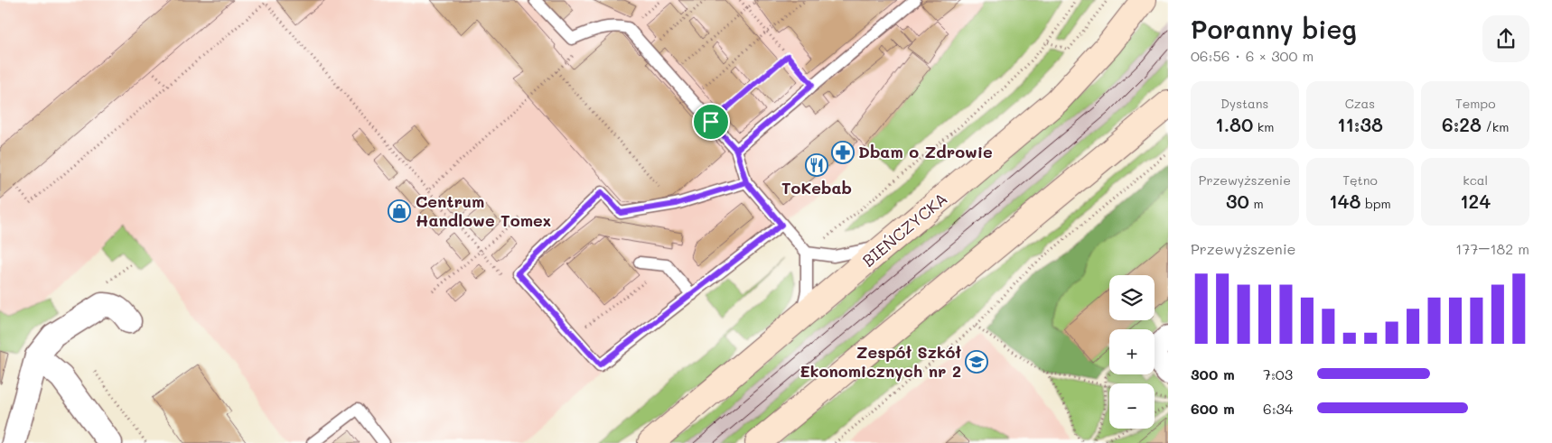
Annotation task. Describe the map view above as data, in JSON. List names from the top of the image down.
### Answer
{
  "streets": {
    "main road": ["BIEŃCZYCKA"]
  },
  "places": {
    "pharmacy": ["Dbam o Zdrowie"],
    "restaurant": ["ToKebab"],
    "shop": ["Centrum Handlowe Tomex"],
    "school or university": ["Zespół Szkół Ekonomicznych nr 2"]
  },
  "page": {
    "heading": ["Poranny bieg", "06:56 · 6 × 300 m"],
    "stats": [
      ["Dystans", "1.80 km"],
      ["Czas", "11:38"],
      ["Tempo", "6:28 /km"],
      ["Przewyższenie", "30 m"],
      ["Tętno", "148 bpm"],
      ["kcal", "124"]
    ],
    "chart": ["Przewyższenie", "177–182 m"],
    "map_buttons": ["+", "−"],
    "list": [
      {
        "name": "300 m",
        "note": "7:03"
      },
      {
        "name": "600 m",
        "note": "6:34"
      }
    ]
  }
}
